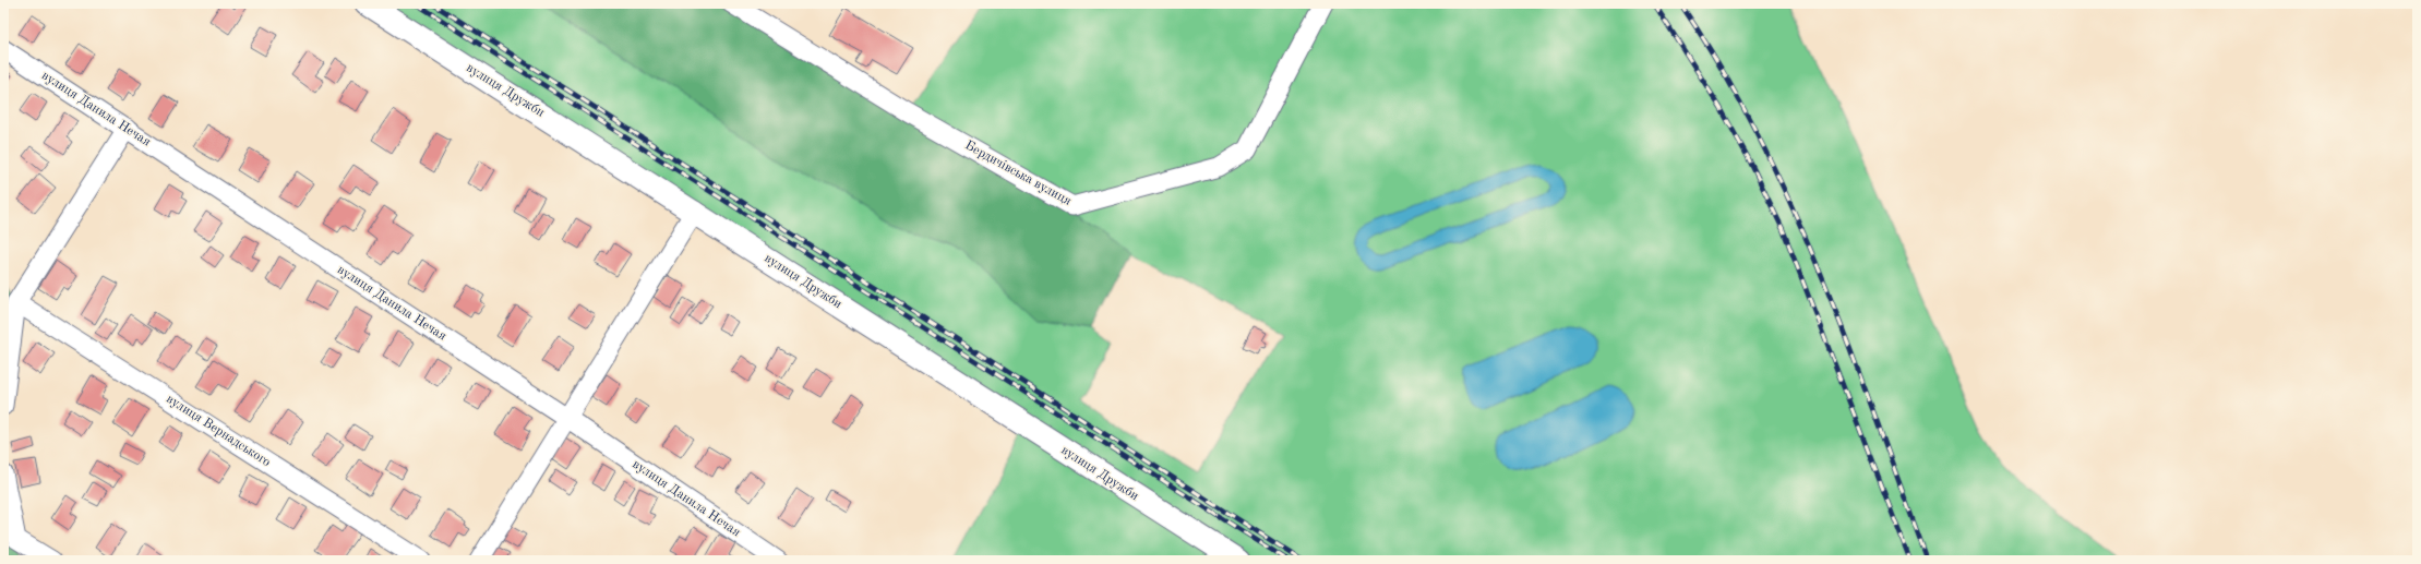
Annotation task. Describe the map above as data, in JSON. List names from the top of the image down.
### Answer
{
  "streets": {
    "street": [
      "вулиця Дружби",
      "вулиця Данила Нечая",
      "Бердичівська вулиця",
      "вулиця Вернадського"
    ]
  }
}
